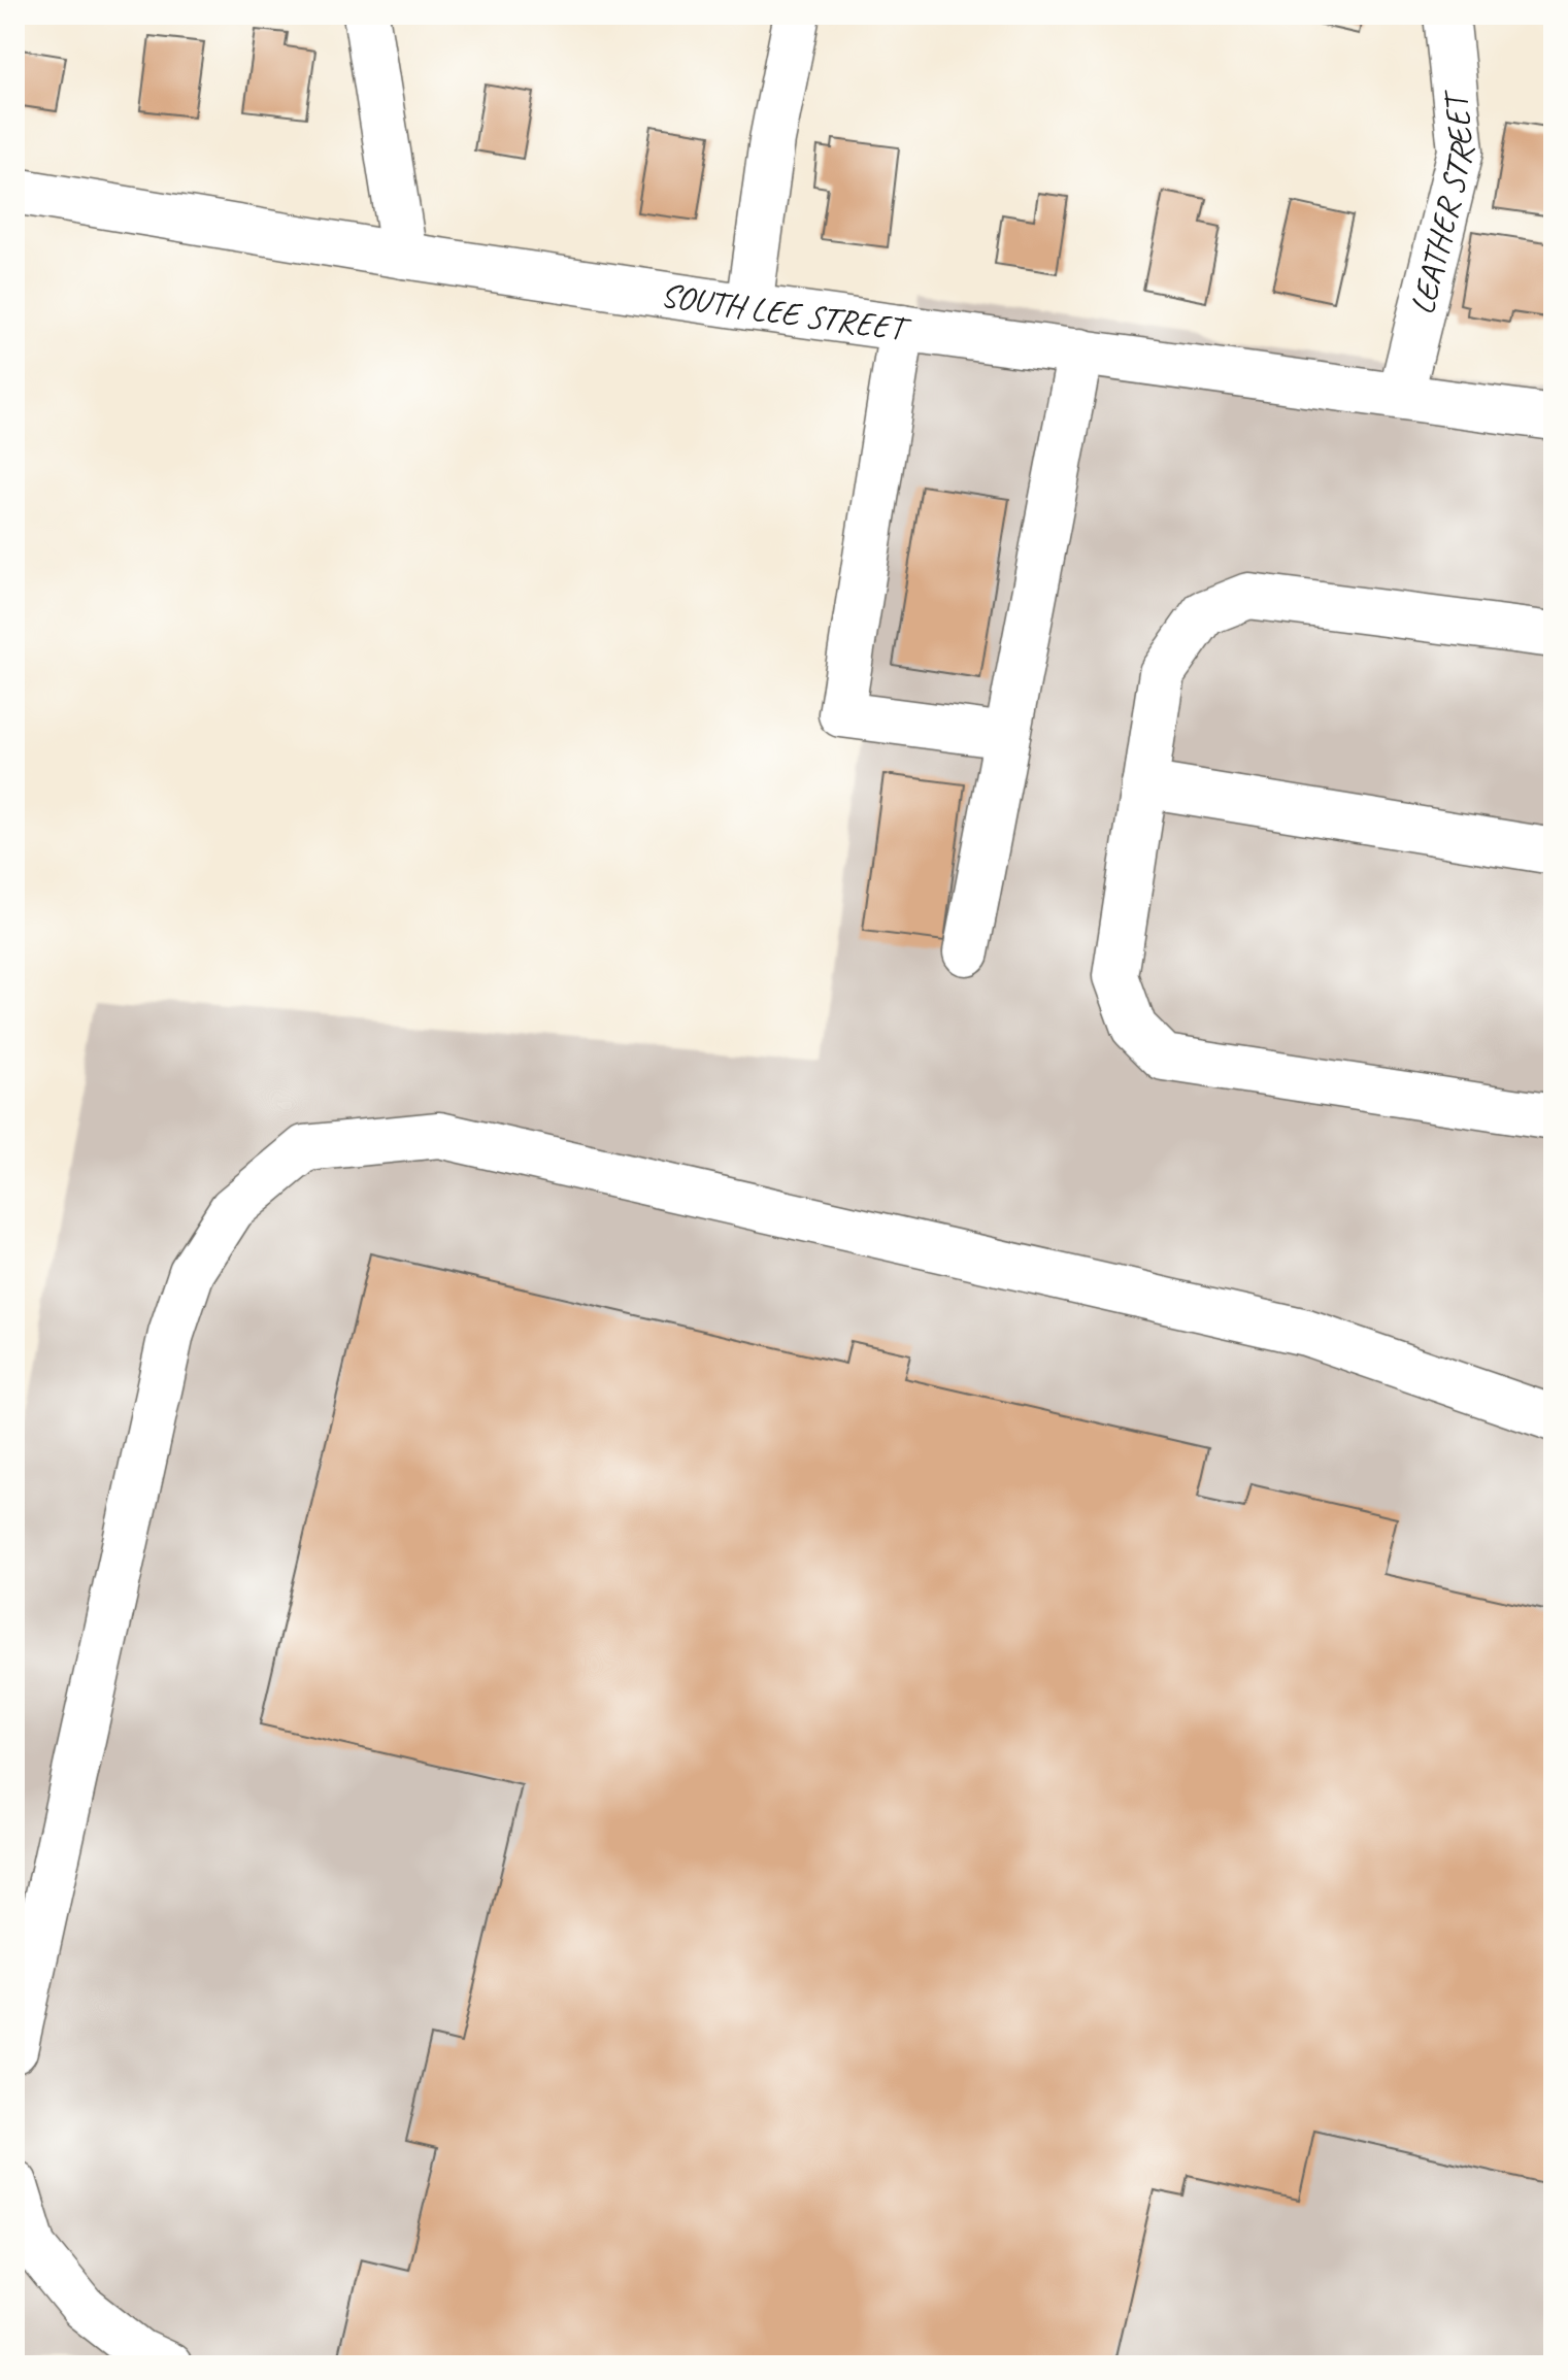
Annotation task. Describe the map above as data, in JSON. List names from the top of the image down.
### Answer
{
  "streets": {
    "street": ["LEATHER STREET", "SOUTH LEE STREET"]
  },
  "crossings": [
    ["LEATHER STREET", "SOUTH LEE STREET"]
  ]
}
